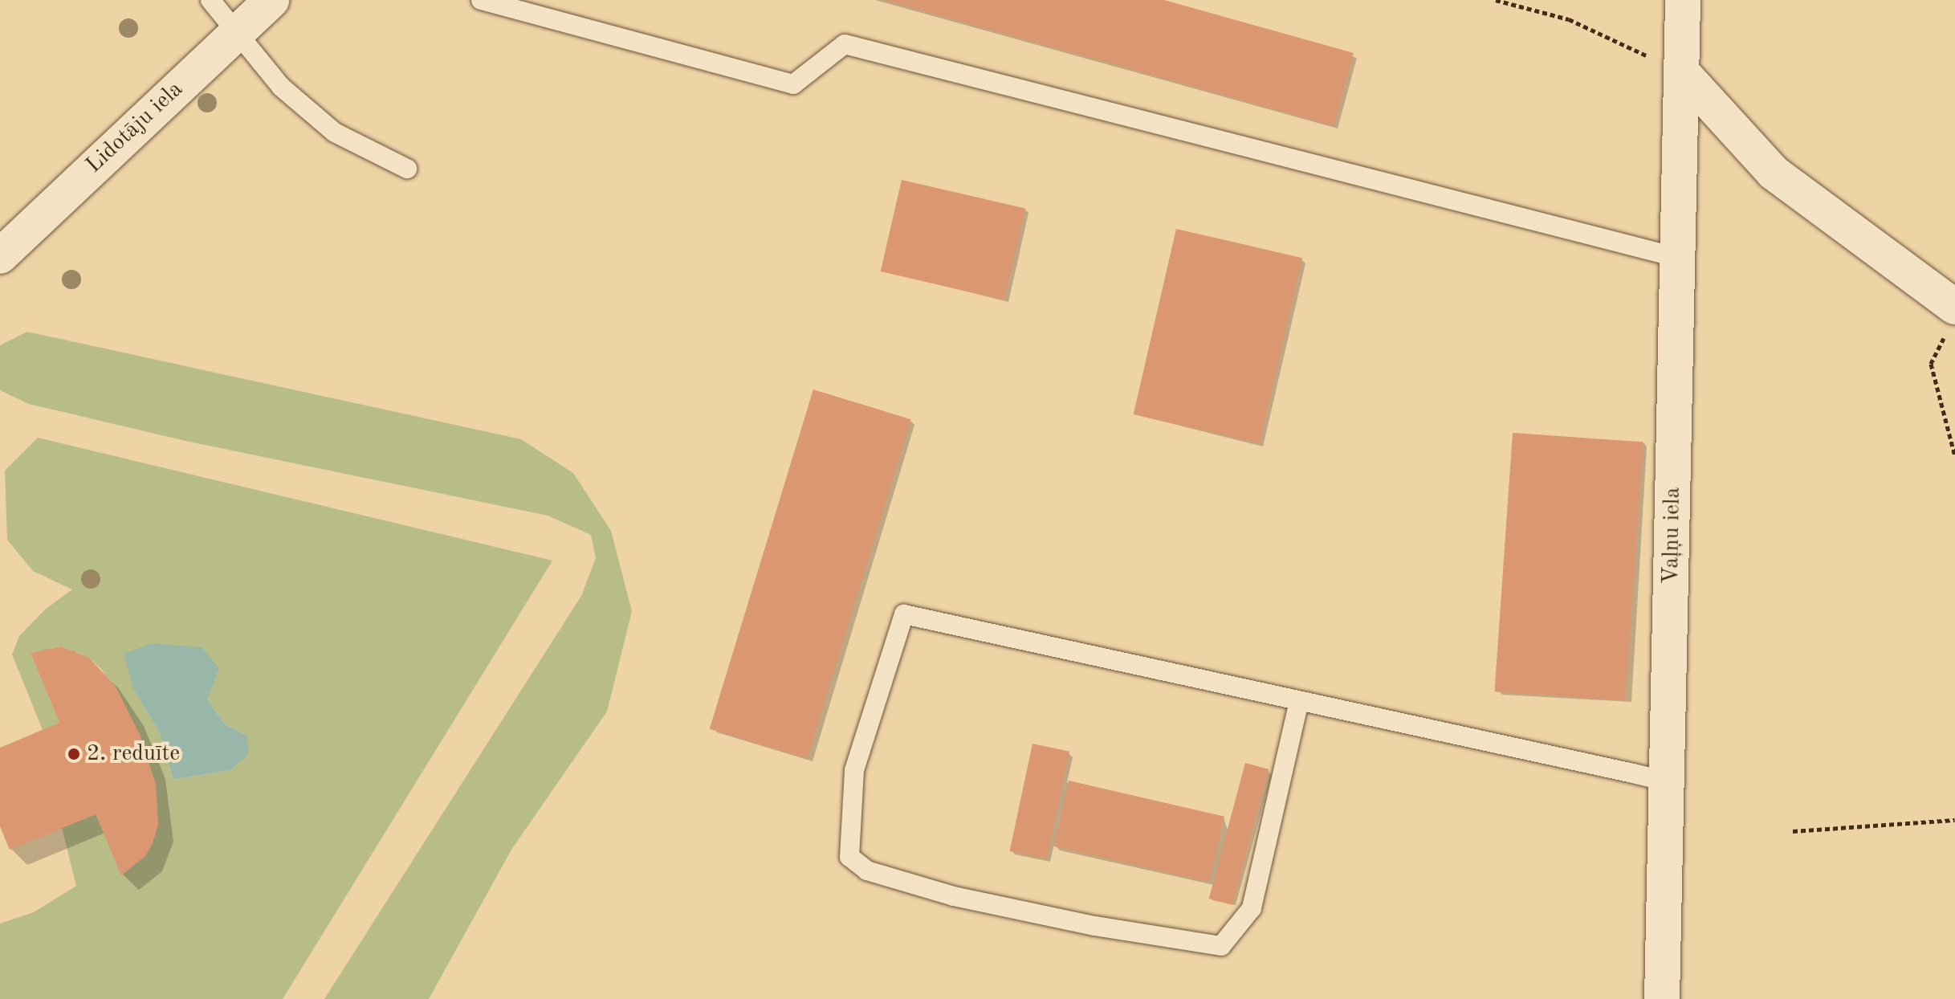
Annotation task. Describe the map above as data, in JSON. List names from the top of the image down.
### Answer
{
  "streets": {
    "street": ["Lidotāju iela", "Vaļņu iela"]
  },
  "places": ["2. reduīte"]
}
